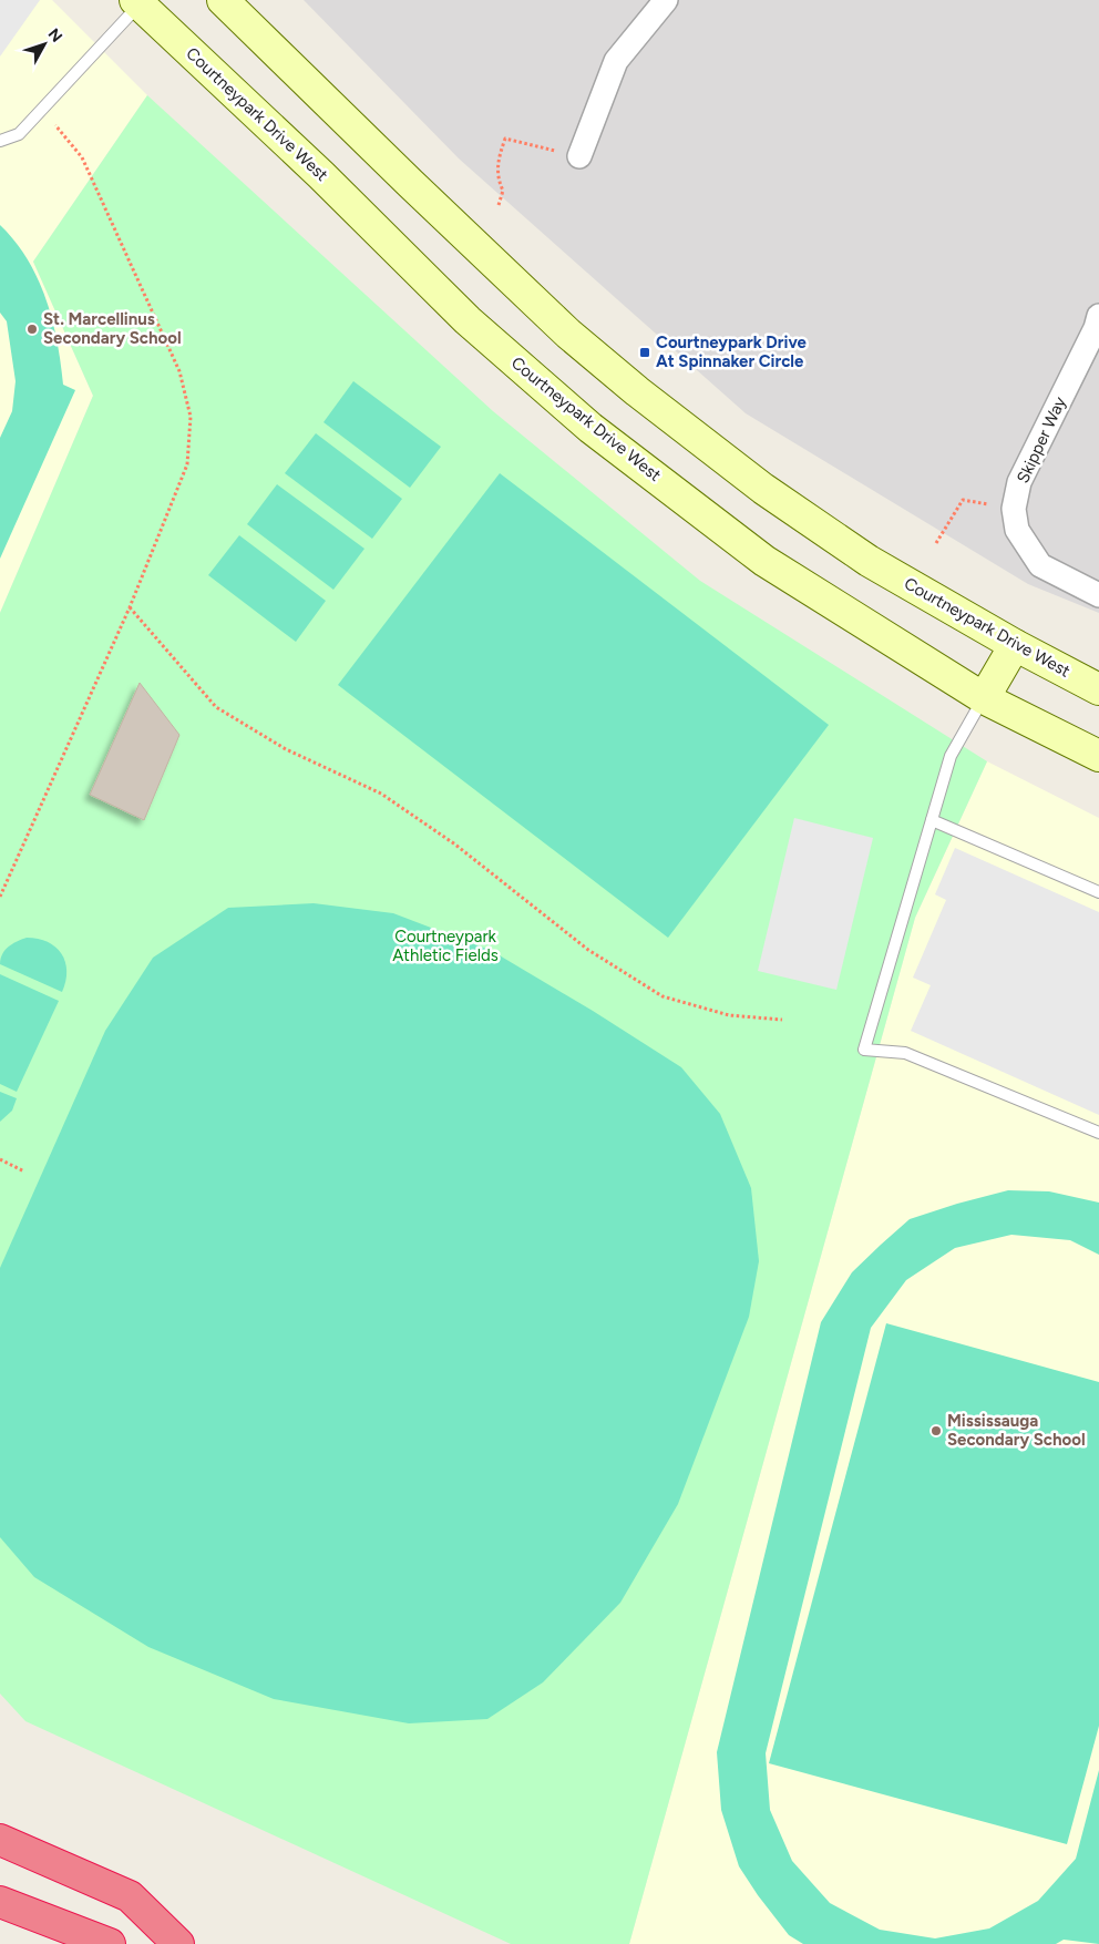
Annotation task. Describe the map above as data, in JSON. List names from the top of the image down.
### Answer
{
  "streets": {
    "main road": ["Courtneypark Drive West"],
    "street": ["Skipper Way"]
  },
  "parks": ["Courtneypark Athletic Fields"],
  "places": {
    "other": ["St. Marcellinus Secondary School", "Mississauga Secondary School"],
    "transit": ["Courtneypark Drive At Spinnaker Circle"]
  },
  "north": "top right"
}
